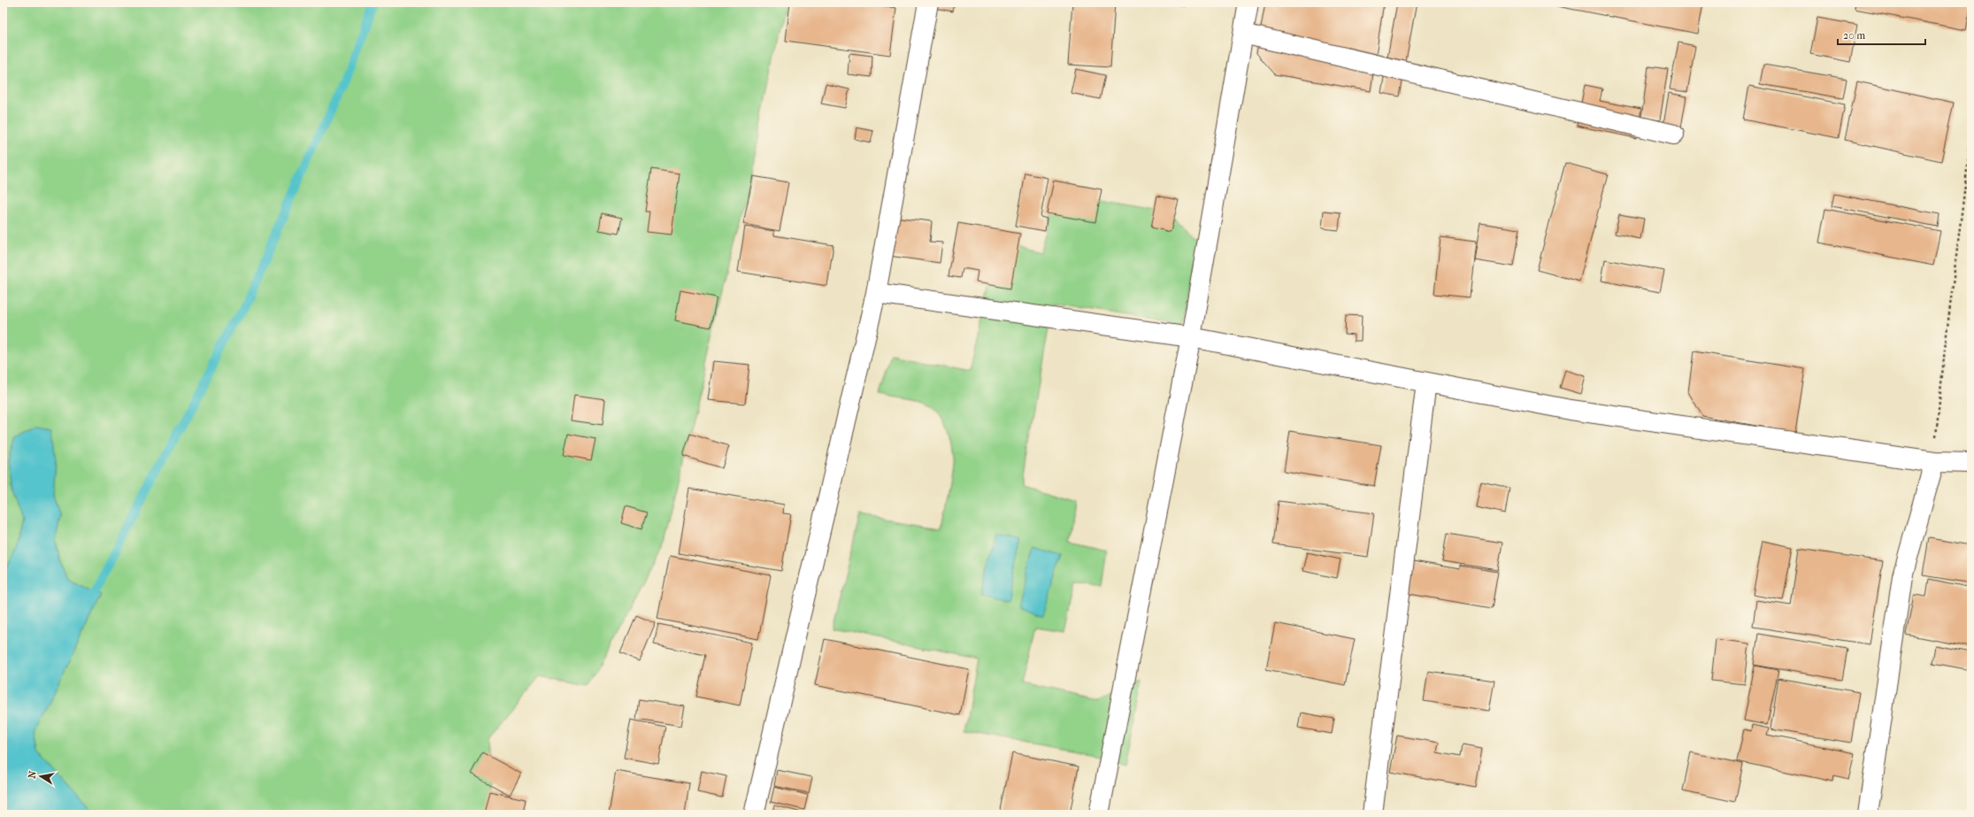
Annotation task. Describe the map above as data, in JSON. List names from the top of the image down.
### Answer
{
  "scale_bar": "20 m",
  "north": "left"
}
